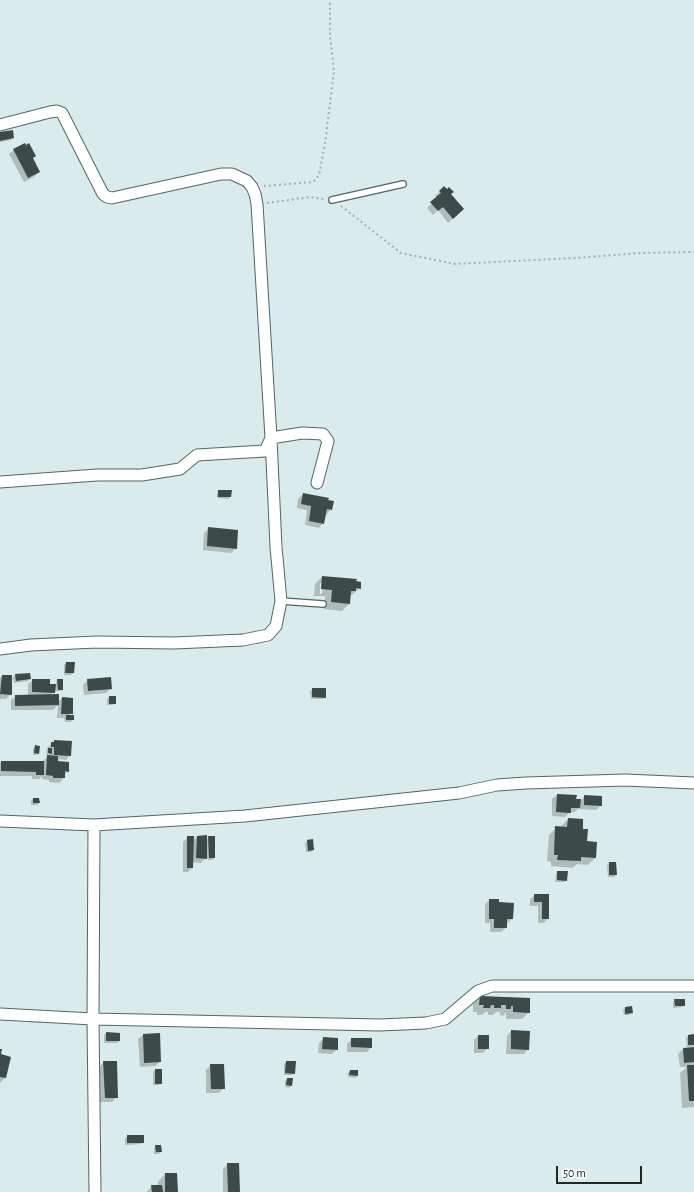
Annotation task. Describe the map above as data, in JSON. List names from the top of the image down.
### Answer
{
  "scale_bar": "50 m"
}
